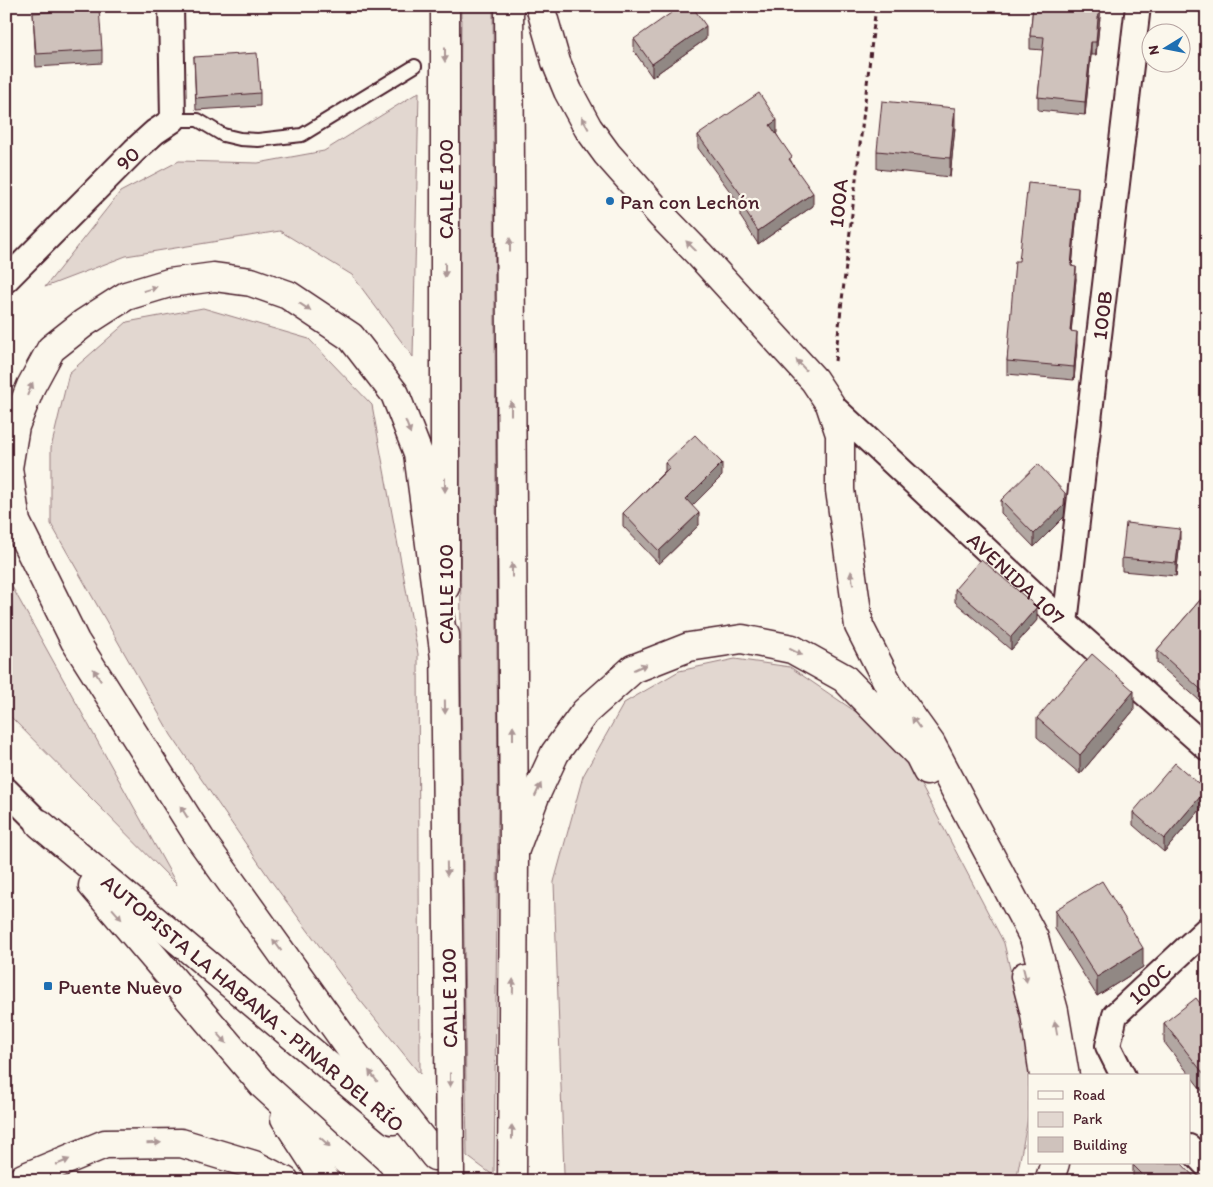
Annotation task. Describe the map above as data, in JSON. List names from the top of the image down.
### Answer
{
  "streets": {
    "highway": ["CALLE 100", "AUTOPISTA LA HABANA - PINAR DEL RÍO"],
    "street": [
      "90",
      "100B",
      "AVENIDA 107",
      "100C"
    ],
    "path": ["100A"]
  },
  "crossings": [
    ["100A", "AVENIDA 107"],
    ["100B", "AVENIDA 107"]
  ],
  "places": {
    "other": ["Pan con Lechón"],
    "transit": ["Puente Nuevo"]
  },
  "legend": ["Road", "Park", "Building"],
  "north": "left"
}
